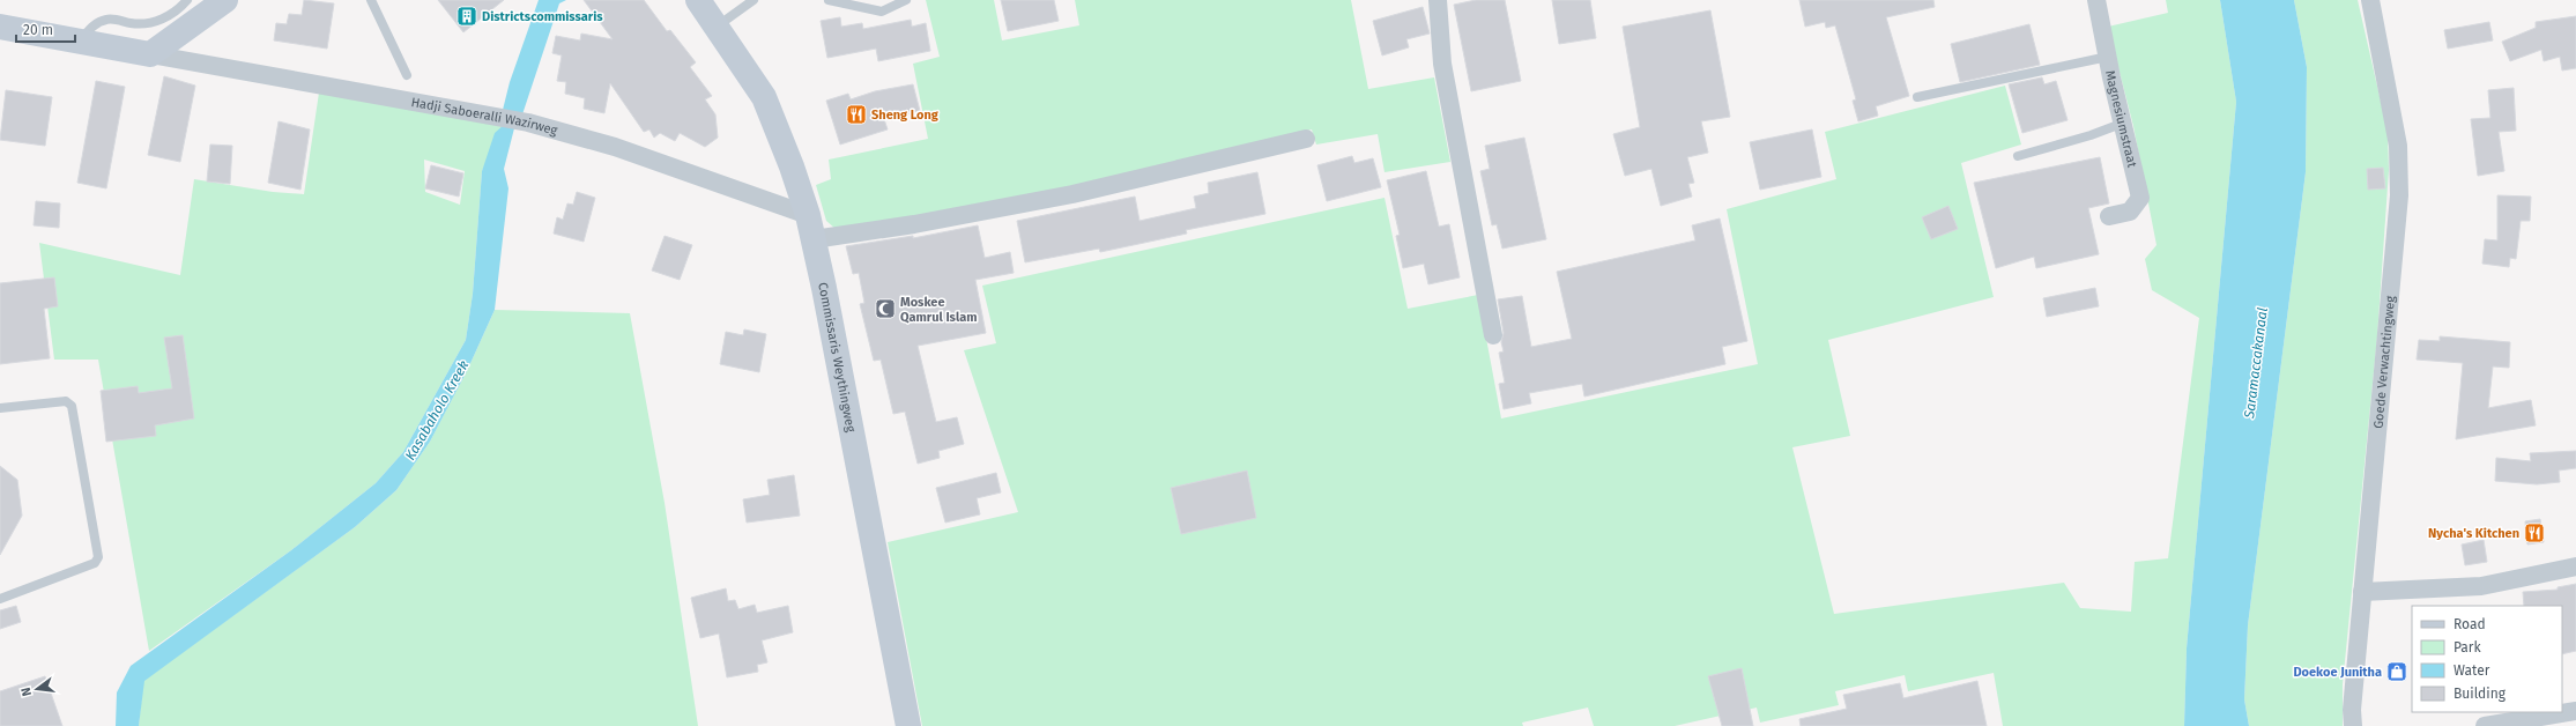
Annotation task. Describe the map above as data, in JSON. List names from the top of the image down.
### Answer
{
  "streets": {
    "main road": ["Commissaris Weythingweg"],
    "street": ["Hadji Saboeralli Wazirweg", "Magnesiumstraat", "Goede Verwachtingweg"]
  },
  "crossings": [
    ["Hadji Saboeralli Wazirweg", "Commissaris Weythingweg"]
  ],
  "water": ["Saramaccakanaal", "Kasabaholo Kreek"],
  "places": {
    "building": ["Districtscommissaris"],
    "restaurant": ["Sheng Long", "Nycha's Kitchen"],
    "mosque": ["Moskee Qamrul Islam"],
    "shop": ["Doekoe Junitha"]
  },
  "legend": [
    "Road",
    "Park",
    "Water",
    "Building"
  ],
  "scale_bar": "20 m",
  "north": "left"
}
